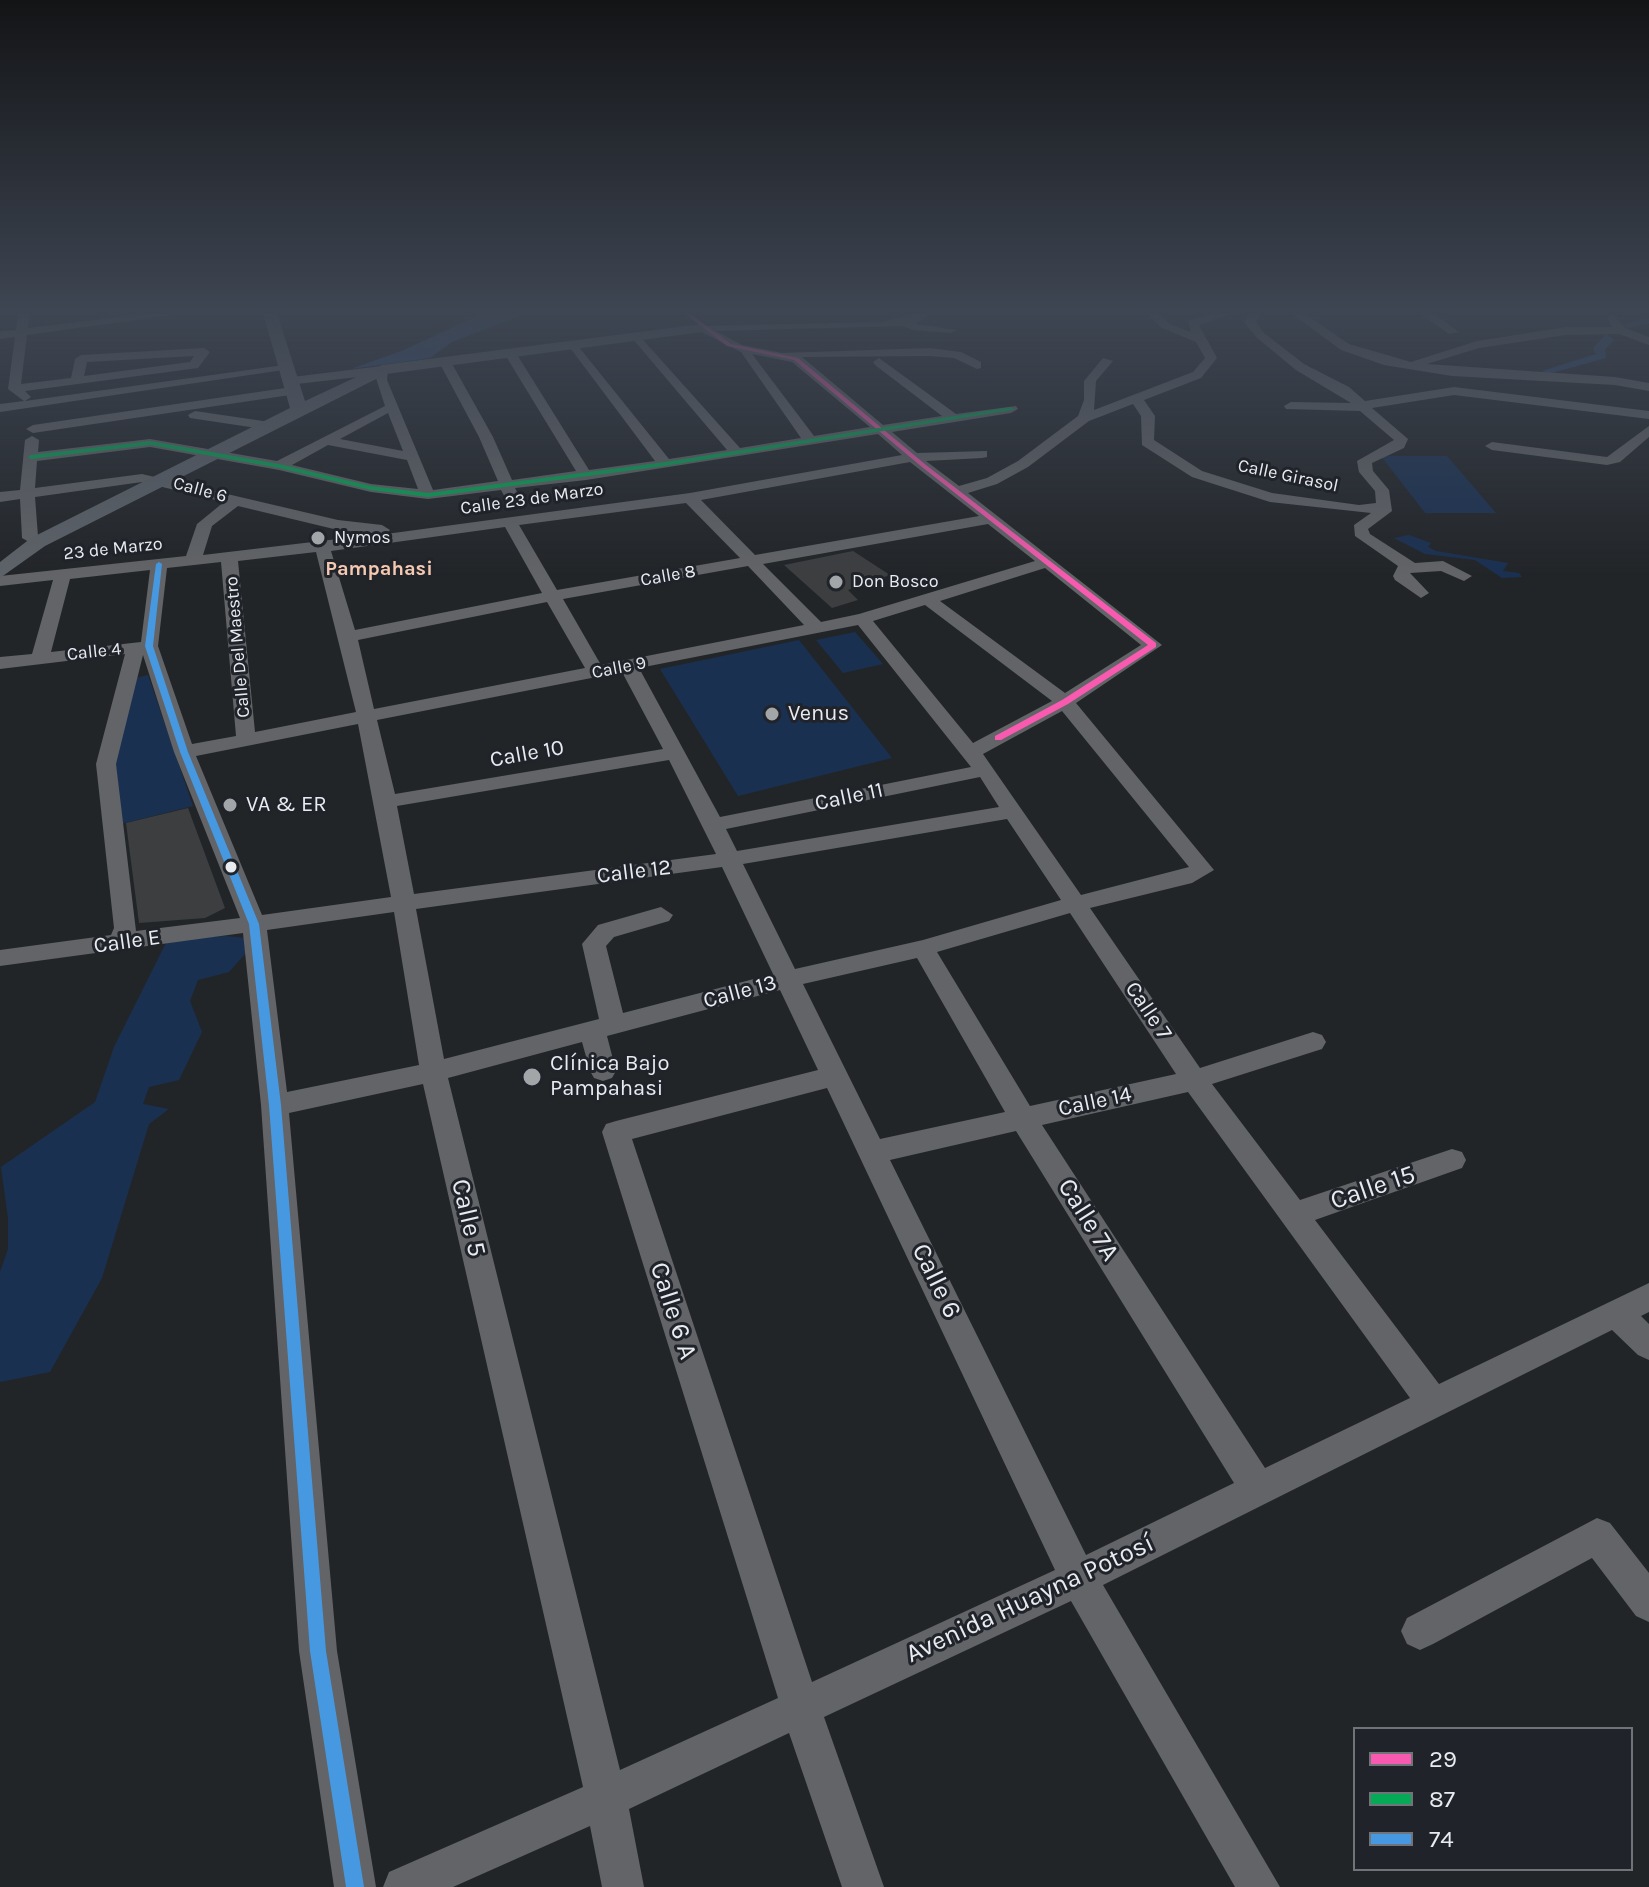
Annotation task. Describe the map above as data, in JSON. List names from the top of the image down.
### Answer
{
  "streets": {
    "street": [
      "Calle Girasol",
      "Calle 6",
      "Calle 23 de Marzo",
      "23 de Marzo",
      "Calle 8",
      "Calle Del Maestro",
      "Calle 4",
      "Calle 9",
      "Calle 10",
      "Calle 11",
      "Calle 12",
      "Calle E",
      "Calle 13",
      "Calle 7",
      "Calle 14",
      "Calle 15",
      "Calle 5",
      "Calle 7A",
      "Calle 6 A",
      "Avenida Huayna Potosí"
    ]
  },
  "crossings": [
    ["Calle 6", "Calle 23 de Marzo"],
    ["Calle 6", "Calle 9"],
    ["Calle 6", "Calle 10"],
    ["Calle 6", "Calle 11"],
    ["Calle 6", "Calle 12"],
    ["Calle 6", "Calle 13"],
    ["Calle 6", "Calle 14"],
    ["Calle 6", "Calle 6 A"],
    ["Calle 6", "Avenida Huayna Potosí"],
    ["Calle 23 de Marzo", "23 de Marzo"],
    ["Calle 23 de Marzo", "Calle Del Maestro"],
    ["Calle 23 de Marzo", "Calle 5"],
    ["23 de Marzo", "Calle Del Maestro"],
    ["23 de Marzo", "Calle 4"],
    ["Calle 8", "Calle 5"],
    ["Calle Del Maestro", "Calle 9"],
    ["Calle 4", "Calle 9"],
    ["Calle 4", "Calle 12"],
    ["Calle 4", "Calle E"],
    ["Calle 4", "Calle 13"],
    ["Calle 9", "Calle 7"],
    ["Calle 9", "Calle 5"],
    ["Calle 10", "Calle 5"],
    ["Calle 11", "Calle 7"],
    ["Calle 12", "Calle E"],
    ["Calle 12", "Calle 7"],
    ["Calle 12", "Calle 5"],
    ["Calle 13", "Calle 7"],
    ["Calle 13", "Calle 5"],
    ["Calle 13", "Calle 7A"],
    ["Calle 7", "Calle 14"],
    ["Calle 7", "Calle 15"],
    ["Calle 7", "Avenida Huayna Potosí"],
    ["Calle 14", "Calle 7A"],
    ["Calle 5", "Avenida Huayna Potosí"],
    ["Calle 7A", "Avenida Huayna Potosí"],
    ["Calle 6 A", "Avenida Huayna Potosí"]
  ],
  "districts": ["Pampahasi"],
  "places": [
    "Nymos",
    "Don Bosco",
    "Venus",
    "VA & ER",
    "Clínica Bajo Pampahasi"
  ],
  "lines": ["transit line 29", "transit line 87", "transit line 74"],
  "legend": ["29", "87", "74"]
}
